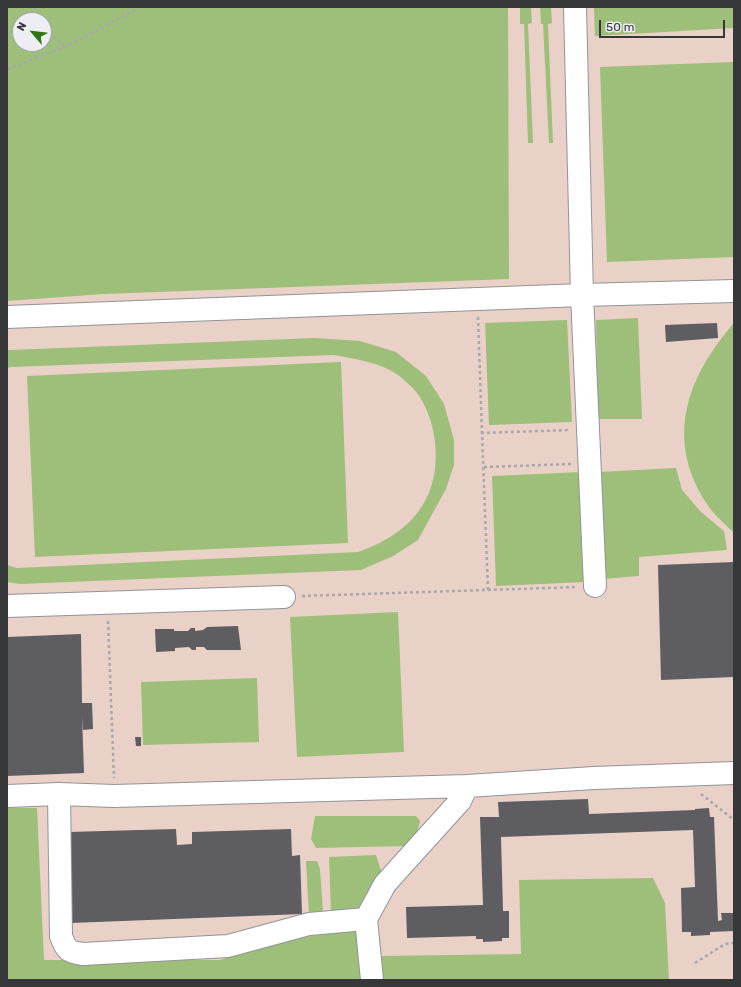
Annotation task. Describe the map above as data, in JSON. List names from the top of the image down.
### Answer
{
  "scale_bar": "50 m",
  "north": "top left"
}
